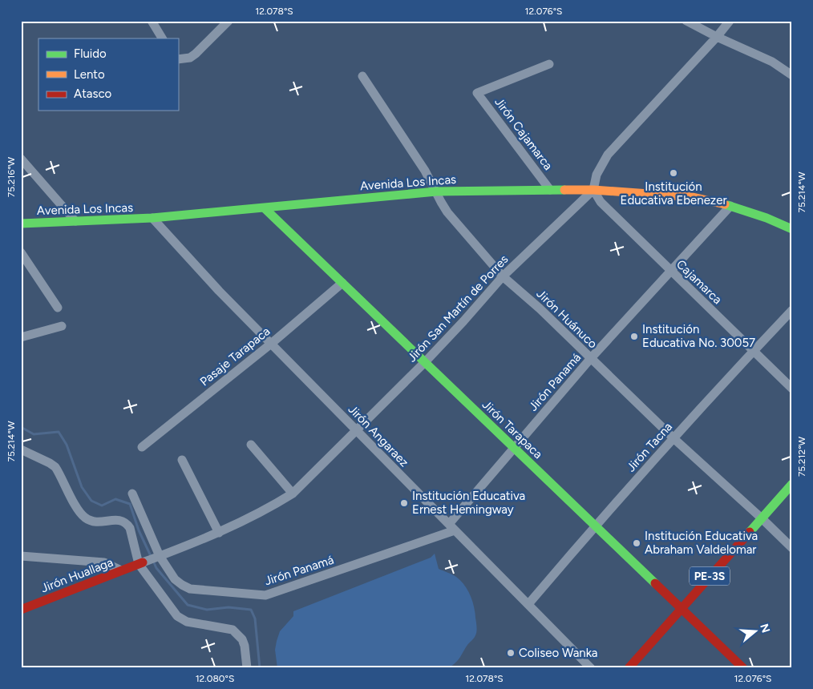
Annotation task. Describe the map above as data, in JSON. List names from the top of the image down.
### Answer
{
  "streets": {
    "main road": [
      "Avenida Los Incas",
      "Jirón Tarapaca",
      "Jirón Huallaga",
      "PE-3S"
    ],
    "street": [
      "Jirón Cajamarca",
      "Cajamarca",
      "Jirón San Martín de Porres",
      "Jirón Huánuco",
      "Pasaje Tarapaca",
      "Jirón Panamá",
      "Jirón Angaraez",
      "Jirón Tacna"
    ]
  },
  "crossings": [
    ["Jirón Cajamarca", "Avenida Los Incas"],
    ["Avenida Los Incas", "Cajamarca"],
    ["Avenida Los Incas", "Jirón San Martín de Porres"],
    ["Avenida Los Incas", "Jirón Huánuco"],
    ["Avenida Los Incas", "Jirón Panamá"],
    ["Avenida Los Incas", "Jirón Tarapaca"],
    ["Avenida Los Incas", "Jirón Angaraez"],
    ["Cajamarca", "Jirón San Martín de Porres"],
    ["Cajamarca", "Jirón Panamá"],
    ["Cajamarca", "Jirón Tacna"],
    ["Jirón San Martín de Porres", "Jirón Huánuco"],
    ["Jirón San Martín de Porres", "Jirón Panamá"],
    ["Jirón San Martín de Porres", "Jirón Tarapaca"],
    ["Jirón San Martín de Porres", "Jirón Angaraez"],
    ["Jirón San Martín de Porres", "Jirón Huallaga"],
    ["Jirón Huánuco", "Jirón Panamá"],
    ["Jirón Huánuco", "Jirón Tacna"],
    ["Jirón Huánuco", "PE-3S"],
    ["Pasaje Tarapaca", "Jirón Tarapaca"],
    ["Pasaje Tarapaca", "Jirón Angaraez"],
    ["Jirón Panamá", "Jirón Tarapaca"],
    ["Jirón Panamá", "Jirón Angaraez"],
    ["Jirón Tarapaca", "Jirón Tacna"],
    ["Jirón Tarapaca", "PE-3S"],
    ["Jirón Angaraez", "Jirón Tacna"]
  ],
  "places": [
    "Institución Educativa Ebenezer",
    "Institución Educativa No. 30057",
    "Institución Educativa Ernest Hemingway",
    "Institución Educativa Abraham Valdelomar",
    "Coliseo Wanka"
  ],
  "legend": ["Fluido", "Lento", "Atasco"],
  "north": "right",
  "coordinates": [
    "12.078°S",
    "12.076°S",
    "75.216°W",
    "75.214°W",
    "75.212°W",
    "12.080°S"
  ]
}
